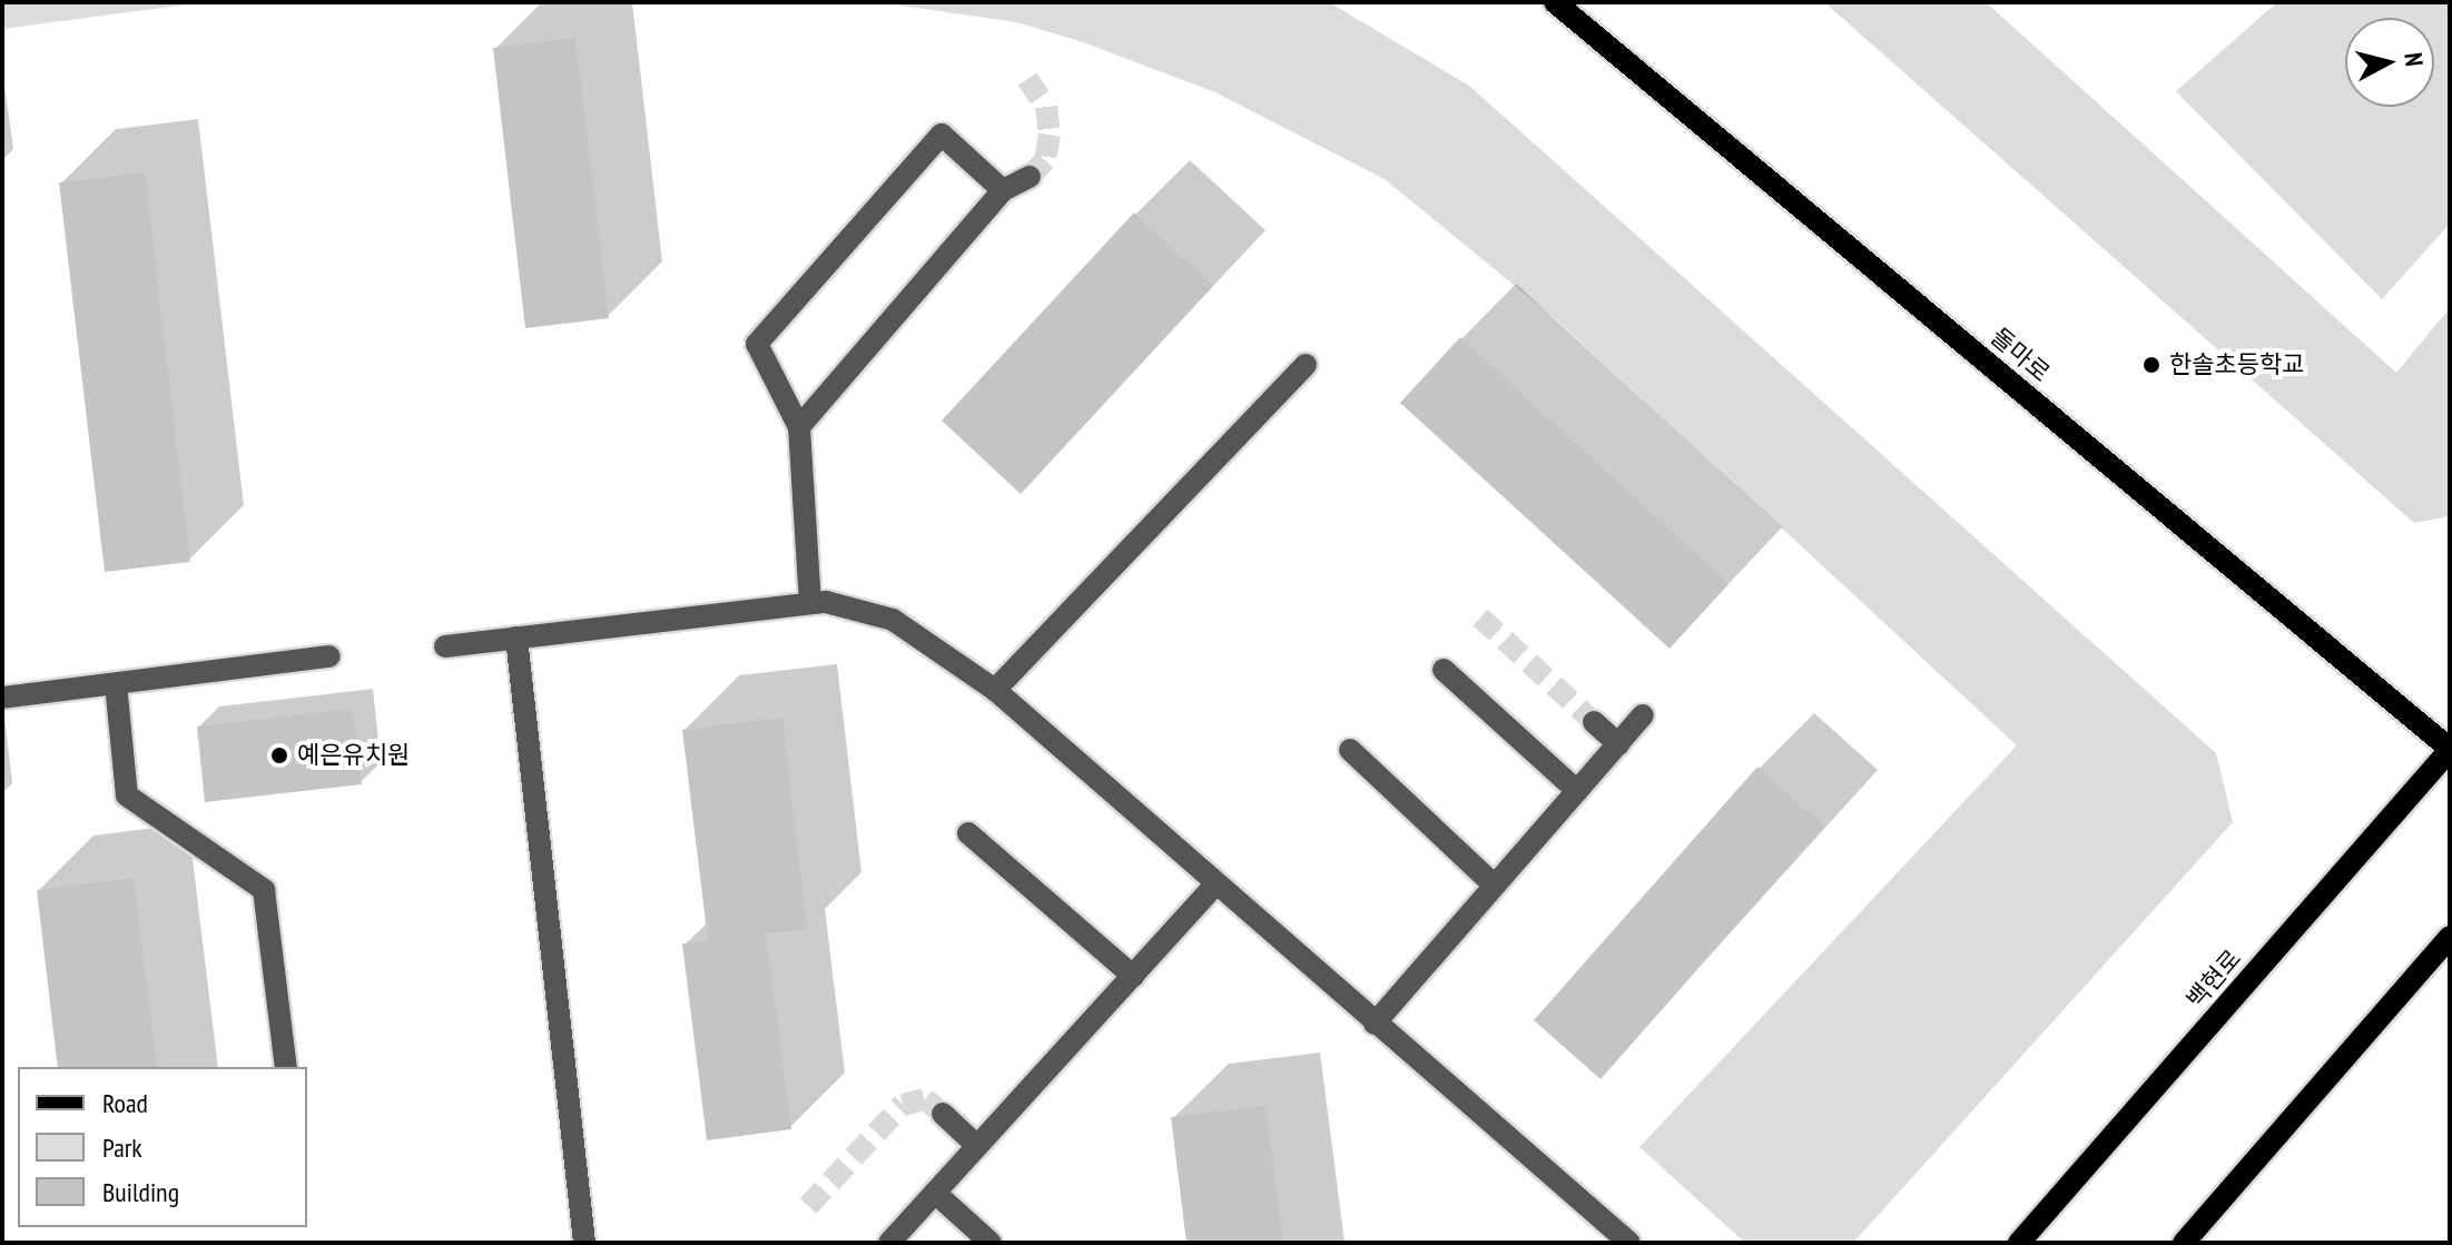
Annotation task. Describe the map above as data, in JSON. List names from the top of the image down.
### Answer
{
  "streets": {
    "main road": ["돌마로", "백현로"]
  },
  "crossings": [
    ["돌마로", "백현로"]
  ],
  "places": ["한솔초등학교", "예은유치원"],
  "legend": ["Road", "Park", "Building"],
  "north": "right"
}
